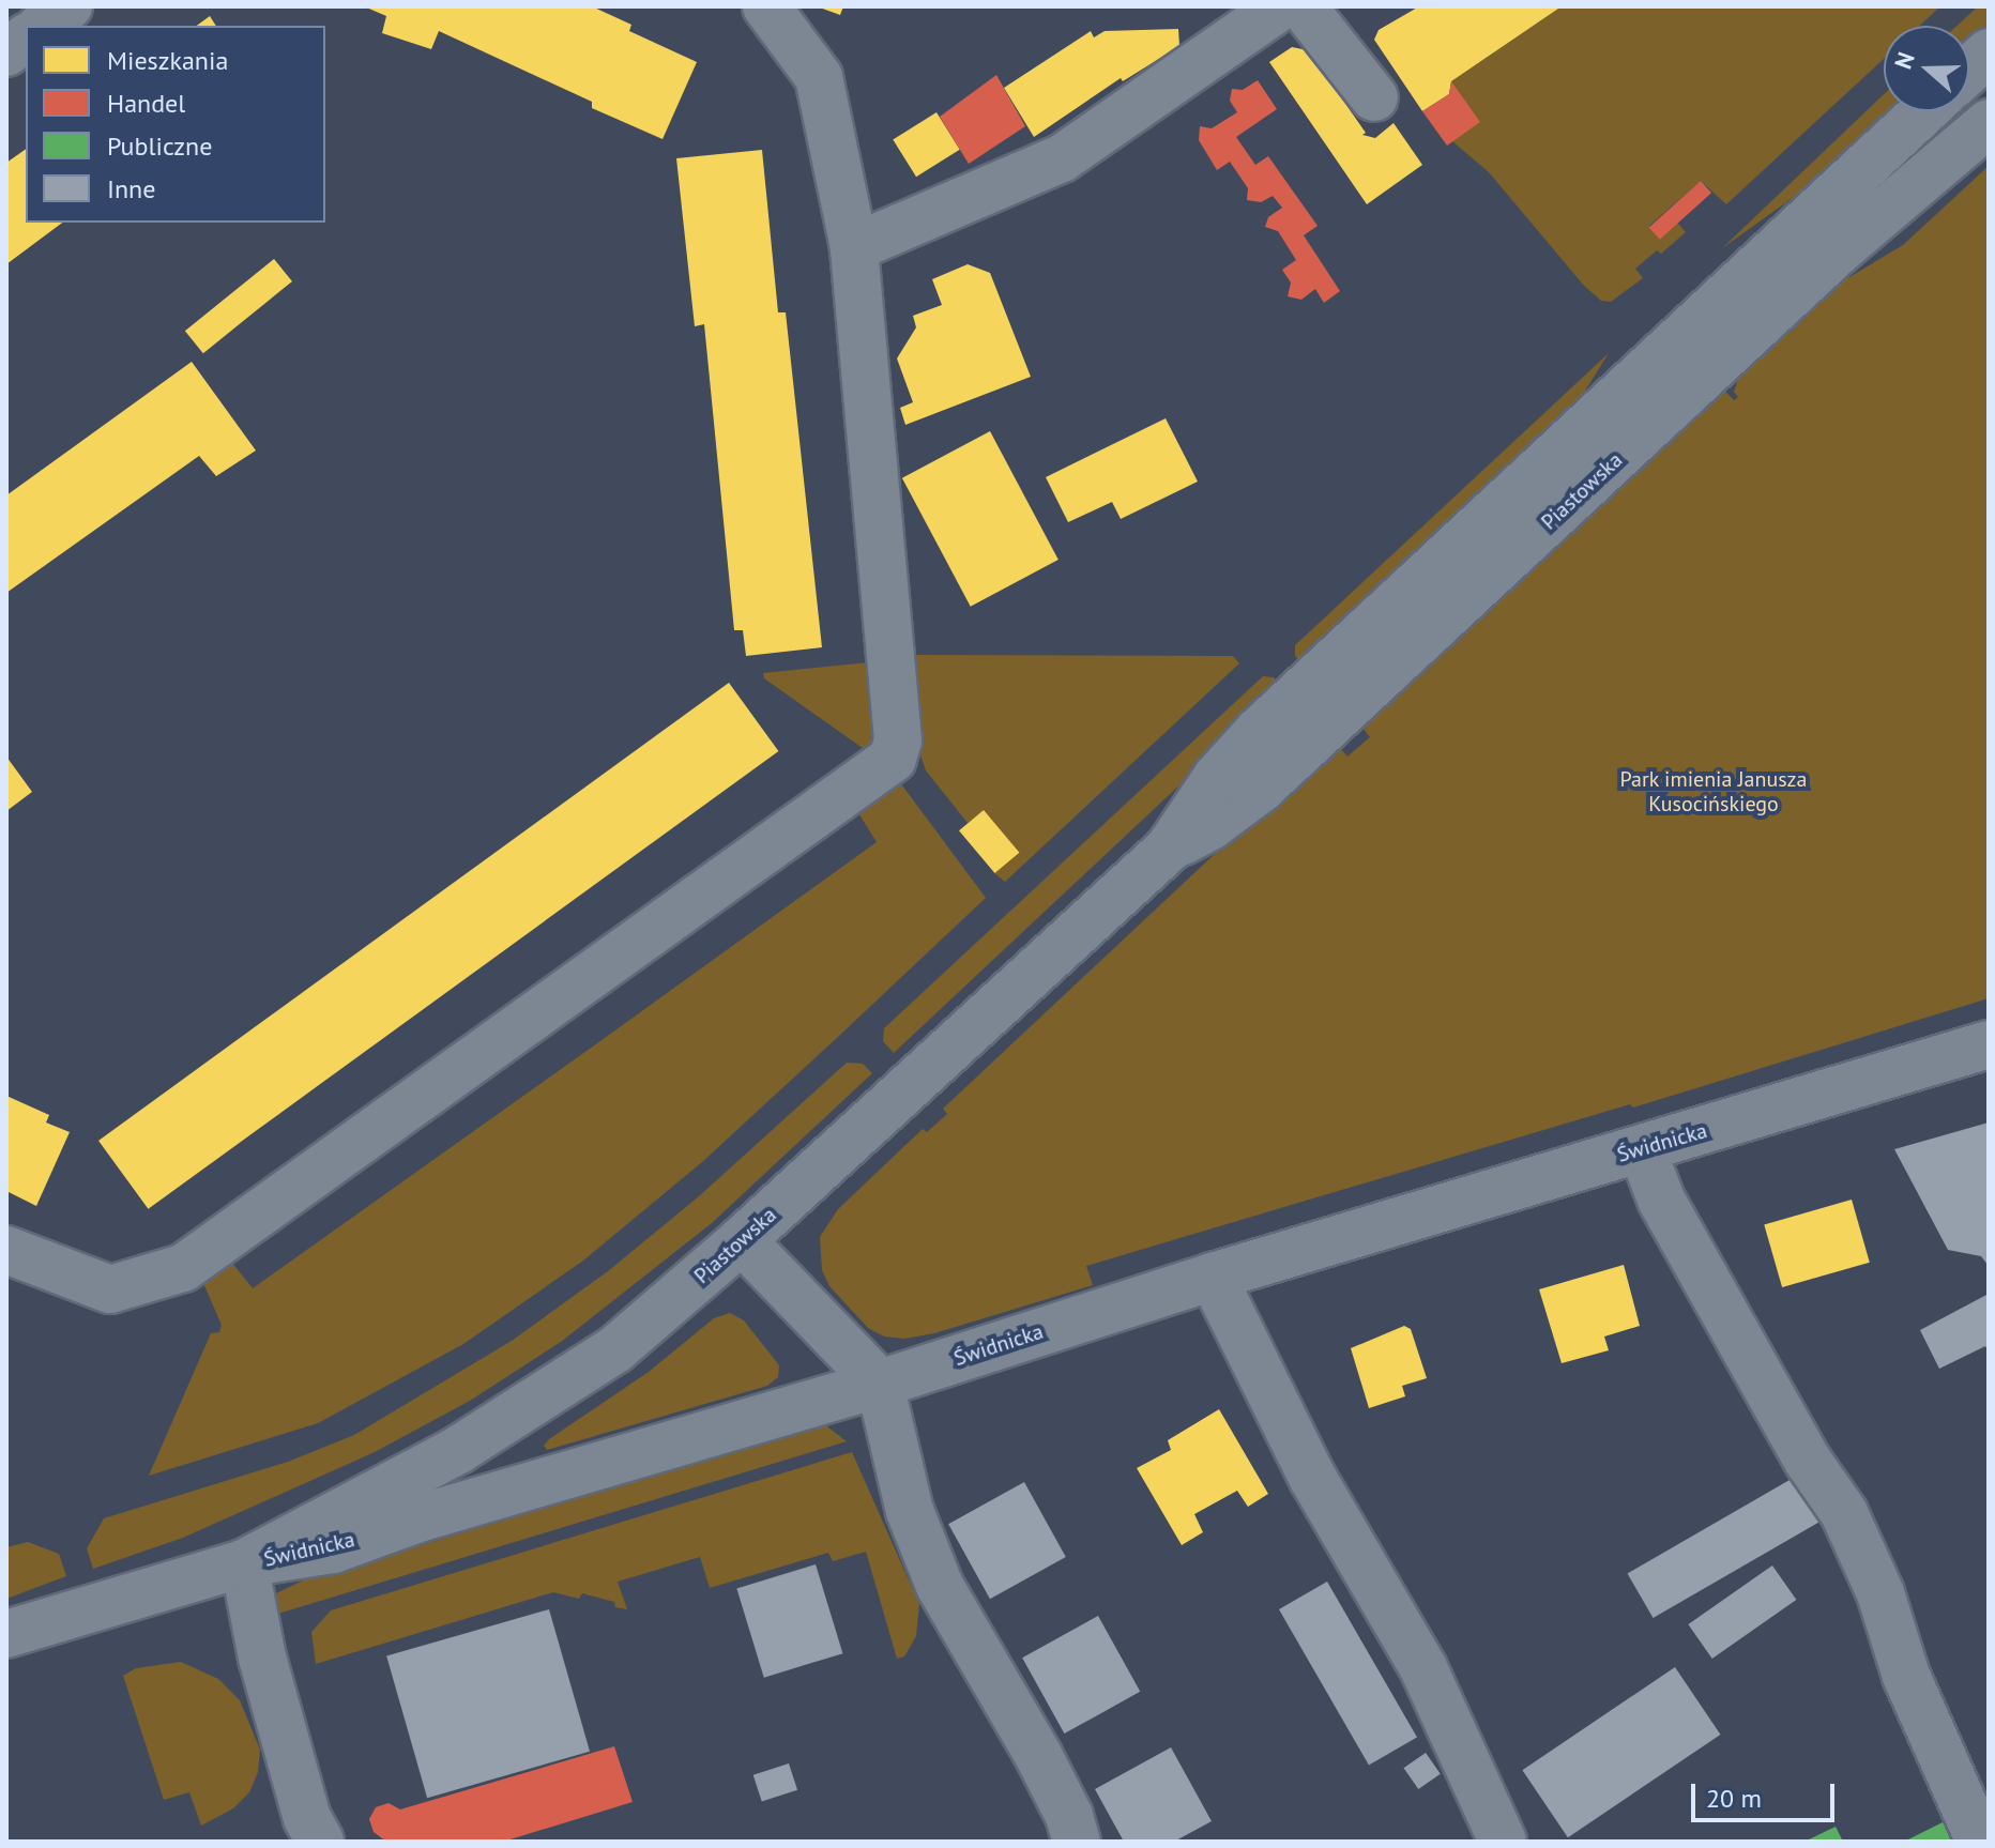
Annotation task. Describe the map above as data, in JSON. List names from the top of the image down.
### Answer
{
  "streets": {
    "street": ["Piastowska", "Świdnicka"]
  },
  "crossings": [
    ["Piastowska", "Świdnicka"]
  ],
  "parks": ["Park imienia Janusza Kusocińskiego"],
  "legend": [
    "Mieszkania",
    "Handel",
    "Publiczne",
    "Inne"
  ],
  "scale_bar": "20 m",
  "north": "left"
}
